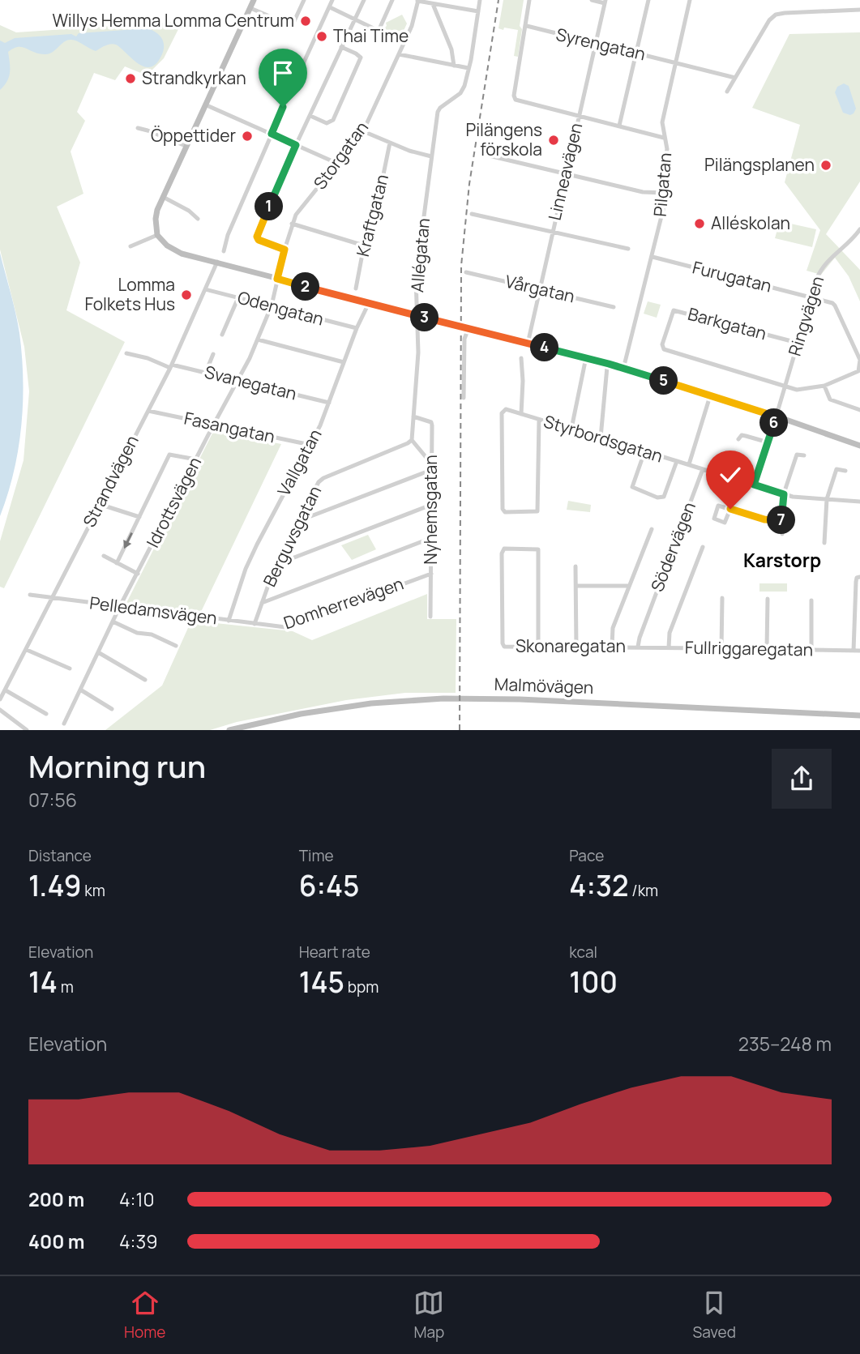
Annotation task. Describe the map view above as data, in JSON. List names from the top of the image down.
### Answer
{
  "streets": {
    "street": [
      "Syrengatan",
      "Storgatan",
      "Linneavägen",
      "Pilgatan",
      "Kraftgatan",
      "Allégatan",
      "Furugatan",
      "Vårgatan",
      "Odengatan",
      "Ringvägen",
      "Barkgatan",
      "Svanegatan",
      "Fasangatan",
      "Styrbordsgatan",
      "Vallgatan",
      "Strandvägen",
      "Idrottsvägen",
      "Nyhemsgatan",
      "Berguvsgatan",
      "Södervägen",
      "Domherrevägen",
      "Pelledamsvägen",
      "Skonaregatan",
      "Fullriggaregatan",
      "Malmövägen"
    ]
  },
  "crossings": [
    ["Syrengatan", "Linneavägen"],
    ["Syrengatan", "Pilgatan"],
    ["Storgatan", "Idrottsvägen"],
    ["Linneavägen", "Vårgatan"],
    ["Pilgatan", "Furugatan"],
    ["Allégatan", "Nyhemsgatan"],
    ["Allégatan", "Berguvsgatan"],
    ["Furugatan", "Ringvägen"],
    ["Odengatan", "Vallgatan"],
    ["Odengatan", "Strandvägen"],
    ["Odengatan", "Idrottsvägen"],
    ["Ringvägen", "Barkgatan"],
    ["Svanegatan", "Vallgatan"],
    ["Svanegatan", "Strandvägen"],
    ["Svanegatan", "Idrottsvägen"],
    ["Fasangatan", "Vallgatan"],
    ["Fasangatan", "Strandvägen"],
    ["Fasangatan", "Idrottsvägen"],
    ["Styrbordsgatan", "Södervägen"],
    ["Vallgatan", "Pelledamsvägen"],
    ["Strandvägen", "Pelledamsvägen"],
    ["Idrottsvägen", "Pelledamsvägen"],
    ["Nyhemsgatan", "Domherrevägen"],
    ["Berguvsgatan", "Domherrevägen"],
    ["Berguvsgatan", "Pelledamsvägen"],
    ["Södervägen", "Skonaregatan"],
    ["Södervägen", "Fullriggaregatan"],
    ["Domherrevägen", "Pelledamsvägen"],
    ["Skonaregatan", "Fullriggaregatan"]
  ],
  "districts": ["Karstorp"],
  "places": [
    "Willys Hemma Lomma Centrum",
    "Thai Time",
    "Strandkyrkan",
    "Öppettider",
    "Pilängens förskola",
    "Pilängsplanen",
    "Alléskolan",
    "Lomma Folkets Hus"
  ],
  "page": {
    "pins": [
      "1",
      "2",
      "3",
      "4",
      "5",
      "6",
      "7"
    ],
    "heading": ["Morning run", "07:56"],
    "stats": [
      ["Distance", "1.49 km"],
      ["Time", "6:45"],
      ["Pace", "4:32 /km"],
      ["Elevation", "14 m"],
      ["Heart rate", "145 bpm"],
      ["kcal", "100"]
    ],
    "chart": ["Elevation", "235–248 m"],
    "list": [
      {
        "name": "200 m",
        "note": "4:10"
      },
      {
        "name": "400 m",
        "note": "4:39"
      }
    ],
    "tabs": ["Home", "Map", "Saved"]
  }
}
